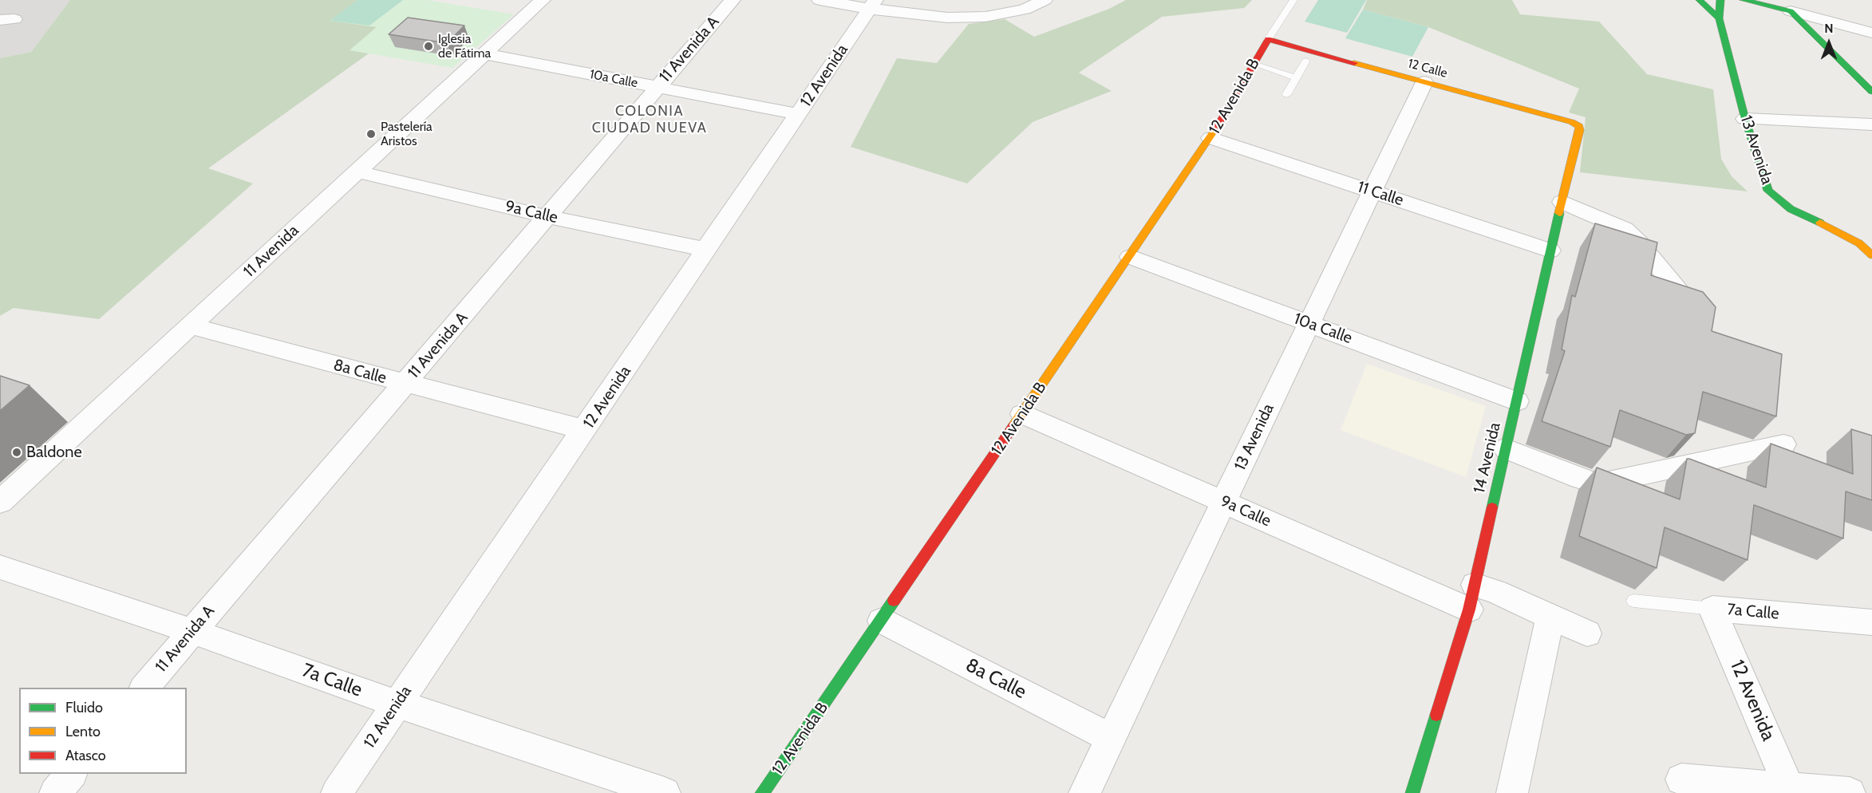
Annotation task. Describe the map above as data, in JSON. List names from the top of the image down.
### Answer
{
  "streets": {
    "street": [
      "11 Avenida A",
      "12 Calle",
      "12 Avenida",
      "10a Calle",
      "12 Avenida B",
      "13 Avenida",
      "11 Calle",
      "9a Calle",
      "11 Avenida",
      "8a Calle",
      "14 Avenida",
      "7a Calle"
    ]
  },
  "crossings": [
    ["11 Avenida A", "10a Calle"],
    ["11 Avenida A", "9a Calle"],
    ["11 Avenida A", "8a Calle"],
    ["11 Avenida A", "7a Calle"],
    ["12 Calle", "12 Avenida B"],
    ["12 Calle", "13 Avenida"],
    ["12 Calle", "14 Avenida"],
    ["12 Avenida", "10a Calle"],
    ["12 Avenida", "9a Calle"],
    ["12 Avenida", "8a Calle"],
    ["12 Avenida", "7a Calle"],
    ["10a Calle", "12 Avenida B"],
    ["10a Calle", "13 Avenida"],
    ["10a Calle", "11 Avenida"],
    ["10a Calle", "14 Avenida"],
    ["12 Avenida B", "11 Calle"],
    ["12 Avenida B", "9a Calle"],
    ["12 Avenida B", "8a Calle"],
    ["13 Avenida", "11 Calle"],
    ["13 Avenida", "9a Calle"],
    ["13 Avenida", "8a Calle"],
    ["11 Calle", "14 Avenida"],
    ["9a Calle", "11 Avenida"],
    ["9a Calle", "14 Avenida"],
    ["11 Avenida", "8a Calle"]
  ],
  "districts": ["COLONIA CIUDAD NUEVA"],
  "places": ["Iglesia de Fátima", "Pastelería Aristos", "Baldone"],
  "legend": ["Fluido", "Lento", "Atasco"],
  "north": "top"
}
